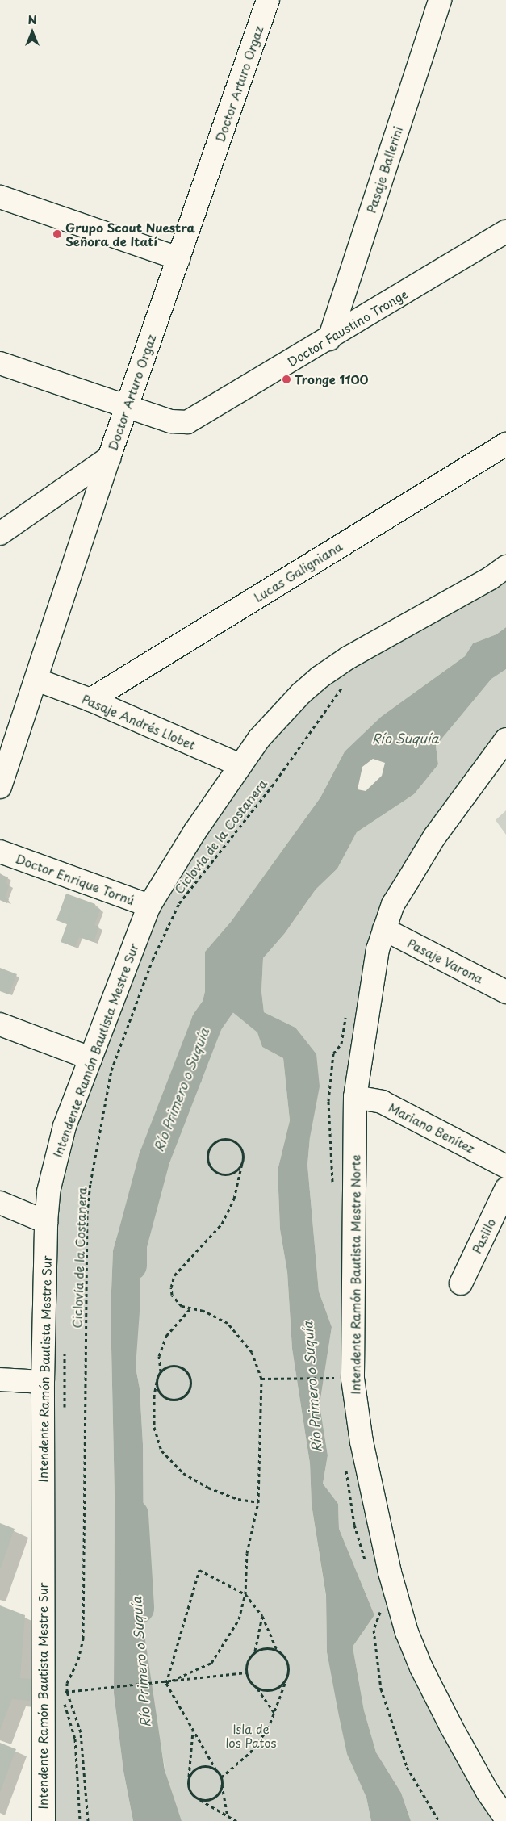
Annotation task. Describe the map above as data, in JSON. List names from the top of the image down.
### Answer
{
  "streets": {
    "street": [
      "Doctor Arturo Orgaz",
      "Pasaje Ballerini",
      "Doctor Faustino Tronge",
      "Lucas Galigniana",
      "Pasaje Andrés Llobet",
      "Doctor Enrique Tornú",
      "Pasaje Varona",
      "Intendente Ramón Bautista Mestre Sur",
      "Mariano Benítez",
      "Pasillo",
      "Intendente Ramón Bautista Mestre Norte"
    ],
    "path": ["Ciclovía de la Costanera"]
  },
  "crossings": [
    ["Doctor Arturo Orgaz", "Doctor Faustino Tronge"],
    ["Doctor Arturo Orgaz", "Pasaje Andrés Llobet"],
    ["Pasaje Ballerini", "Doctor Faustino Tronge"],
    ["Lucas Galigniana", "Pasaje Andrés Llobet"],
    ["Pasaje Andrés Llobet", "Intendente Ramón Bautista Mestre Sur"],
    ["Doctor Enrique Tornú", "Intendente Ramón Bautista Mestre Sur"],
    ["Pasaje Varona", "Intendente Ramón Bautista Mestre Norte"],
    ["Mariano Benítez", "Intendente Ramón Bautista Mestre Norte"]
  ],
  "water": ["Río Suquía", "Río Primero o Suquía"],
  "parks": ["Isla de los Patos"],
  "places": ["Grupo Scout Nuestra Señora de Itatí", "Tronge 1100"],
  "north": "top"
}
